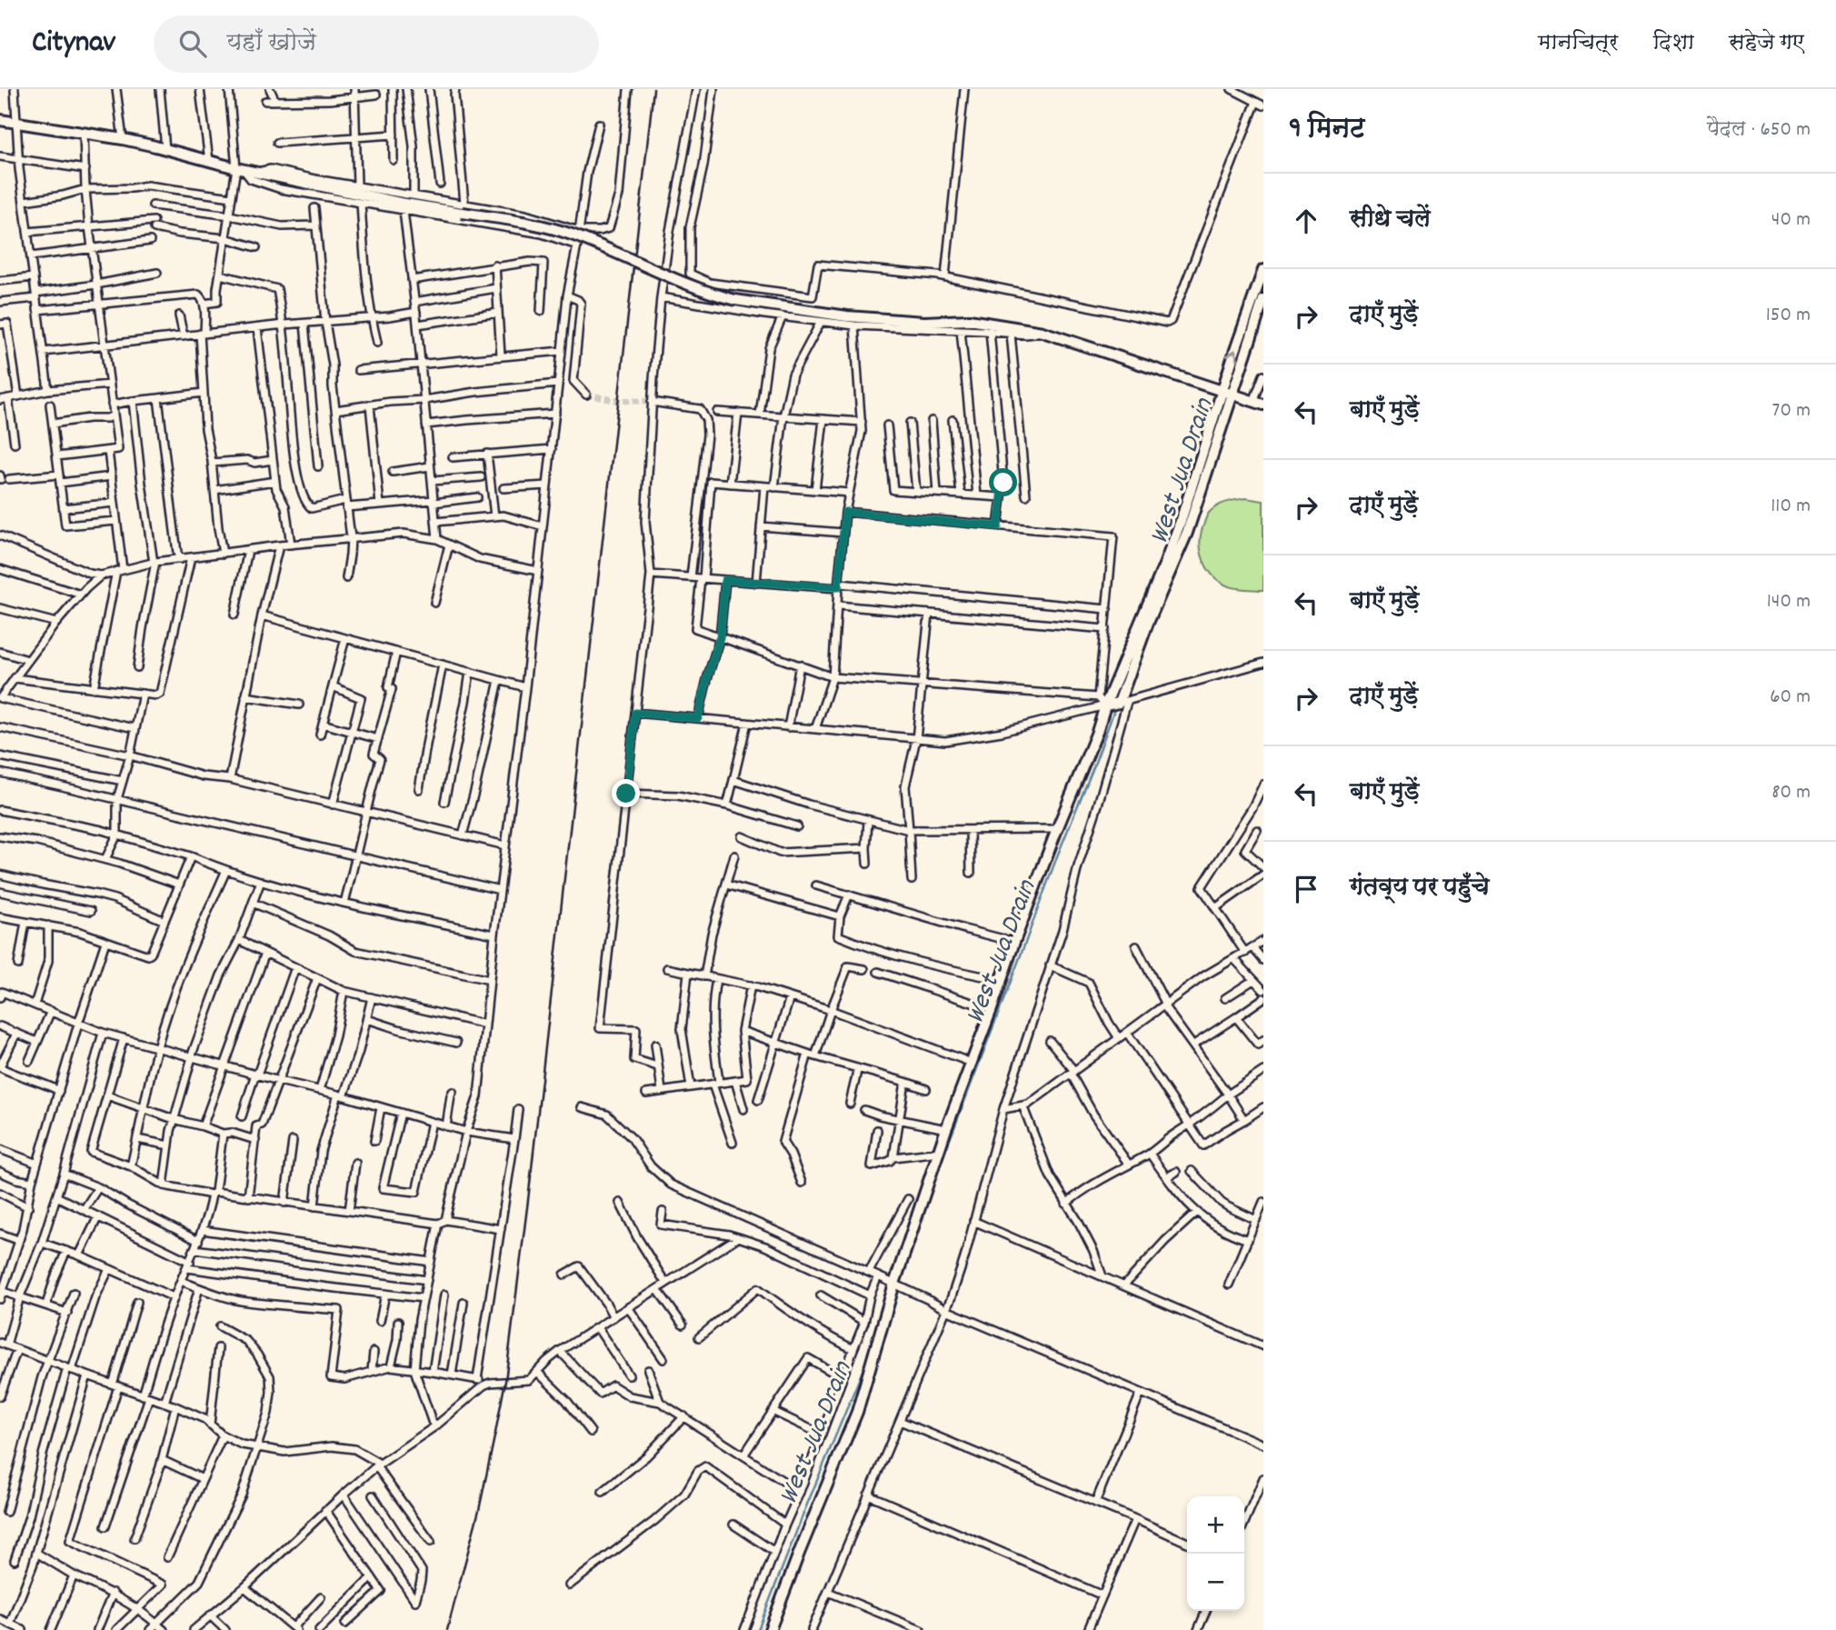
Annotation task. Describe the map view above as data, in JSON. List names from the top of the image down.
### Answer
{
  "water": ["West Jua Drain"],
  "page": {
    "header": "Citynav",
    "search": "यहाँ खोजें",
    "nav": ["मानचित्र", "दिशा", "सहेजे गए"],
    "heading": ["9 मिनट", "पैदल · 650 m"],
    "list": [
      ["सीधे चलें", "40 m"],
      ["दाएँ मुड़ें", "150 m"],
      ["बाएँ मुड़ें", "70 m"],
      ["दाएँ मुड़ें", "110 m"],
      ["बाएँ मुड़ें", "140 m"],
      ["दाएँ मुड़ें", "60 m"],
      ["बाएँ मुड़ें", "80 m"],
      "गंतव्य पर पहुँचे"
    ],
    "map_buttons": ["+", "−"]
  }
}
